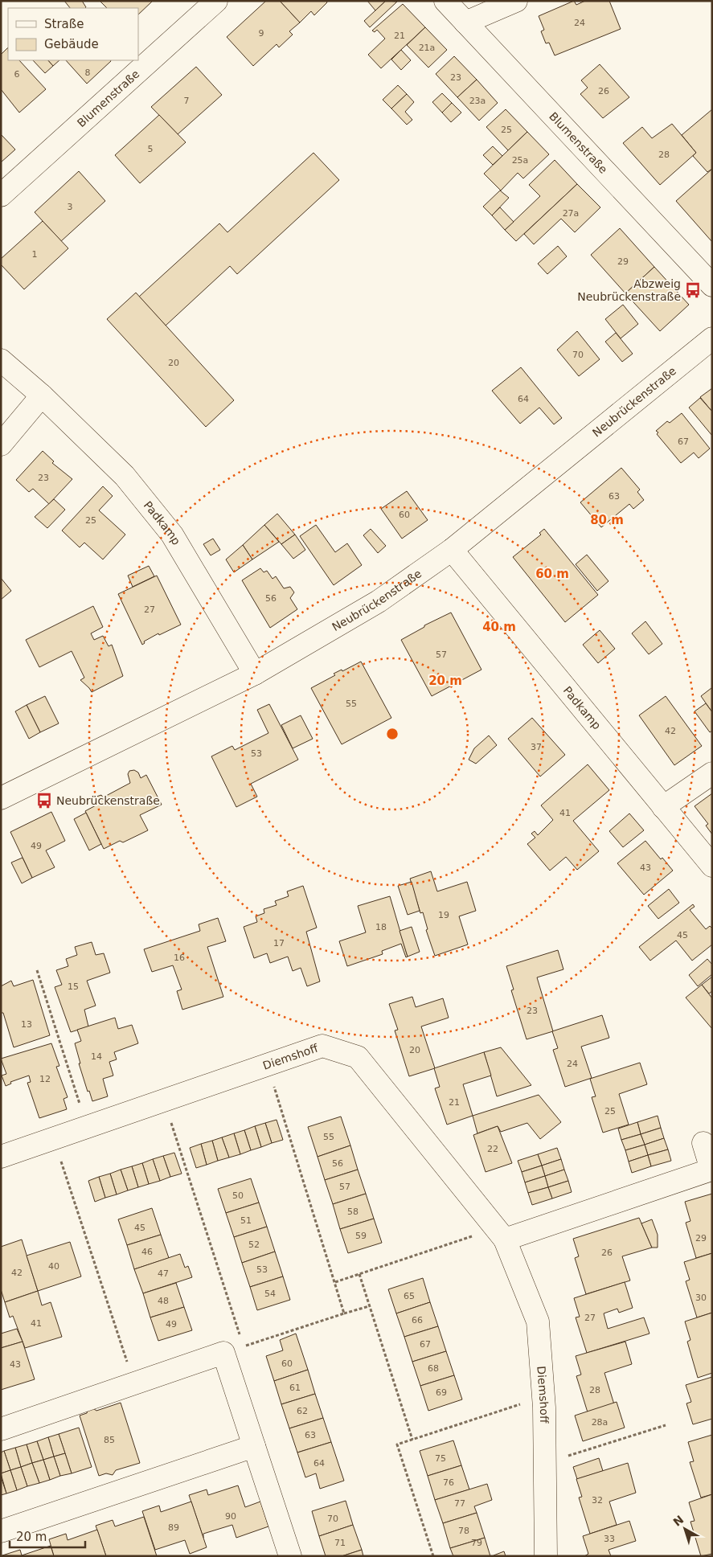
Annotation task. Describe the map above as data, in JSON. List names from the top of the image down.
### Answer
{
  "streets": {
    "street": [
      "Blumenstraße",
      "Neubrückenstraße",
      "Padkamp",
      "Diemshoff"
    ]
  },
  "crossings": [
    ["Neubrückenstraße", "Padkamp"]
  ],
  "places": {
    "bus stop": ["Abzweig Neubrückenstraße", "Neubrückenstraße"]
  },
  "house_numbers": [
    "24",
    "9",
    "21",
    "21a",
    "8",
    "6",
    "23",
    "26",
    "7",
    "23a",
    "25",
    "5",
    "28",
    "25a",
    "3",
    "27a",
    "1",
    "29",
    "70",
    "20",
    "64",
    "67",
    "23",
    "63",
    "60",
    "25",
    "56",
    "27",
    "57",
    "55",
    "42",
    "37",
    "53",
    "41",
    "49",
    "43",
    "19",
    "18",
    "45",
    "17",
    "16",
    "15",
    "23",
    "13",
    "20",
    "14",
    "24",
    "12",
    "21",
    "25",
    "55",
    "22",
    "56",
    "57",
    "50",
    "58",
    "51",
    "45",
    "59",
    "29",
    "52",
    "46",
    "26",
    "40",
    "53",
    "42",
    "47",
    "54",
    "65",
    "30",
    "48",
    "27",
    "66",
    "41",
    "49",
    "67",
    "60",
    "43",
    "68",
    "61",
    "28",
    "69",
    "62",
    "28a",
    "63",
    "85",
    "75",
    "64",
    "76",
    "32",
    "77",
    "90",
    "70",
    "89",
    "78",
    "33",
    "71",
    "79"
  ],
  "legend": ["Straße", "Gebäude"],
  "scale_bar": "20 m",
  "north": "top left",
  "rings": [
    "80 m",
    "60 m",
    "40 m",
    "20 m"
  ]
}
